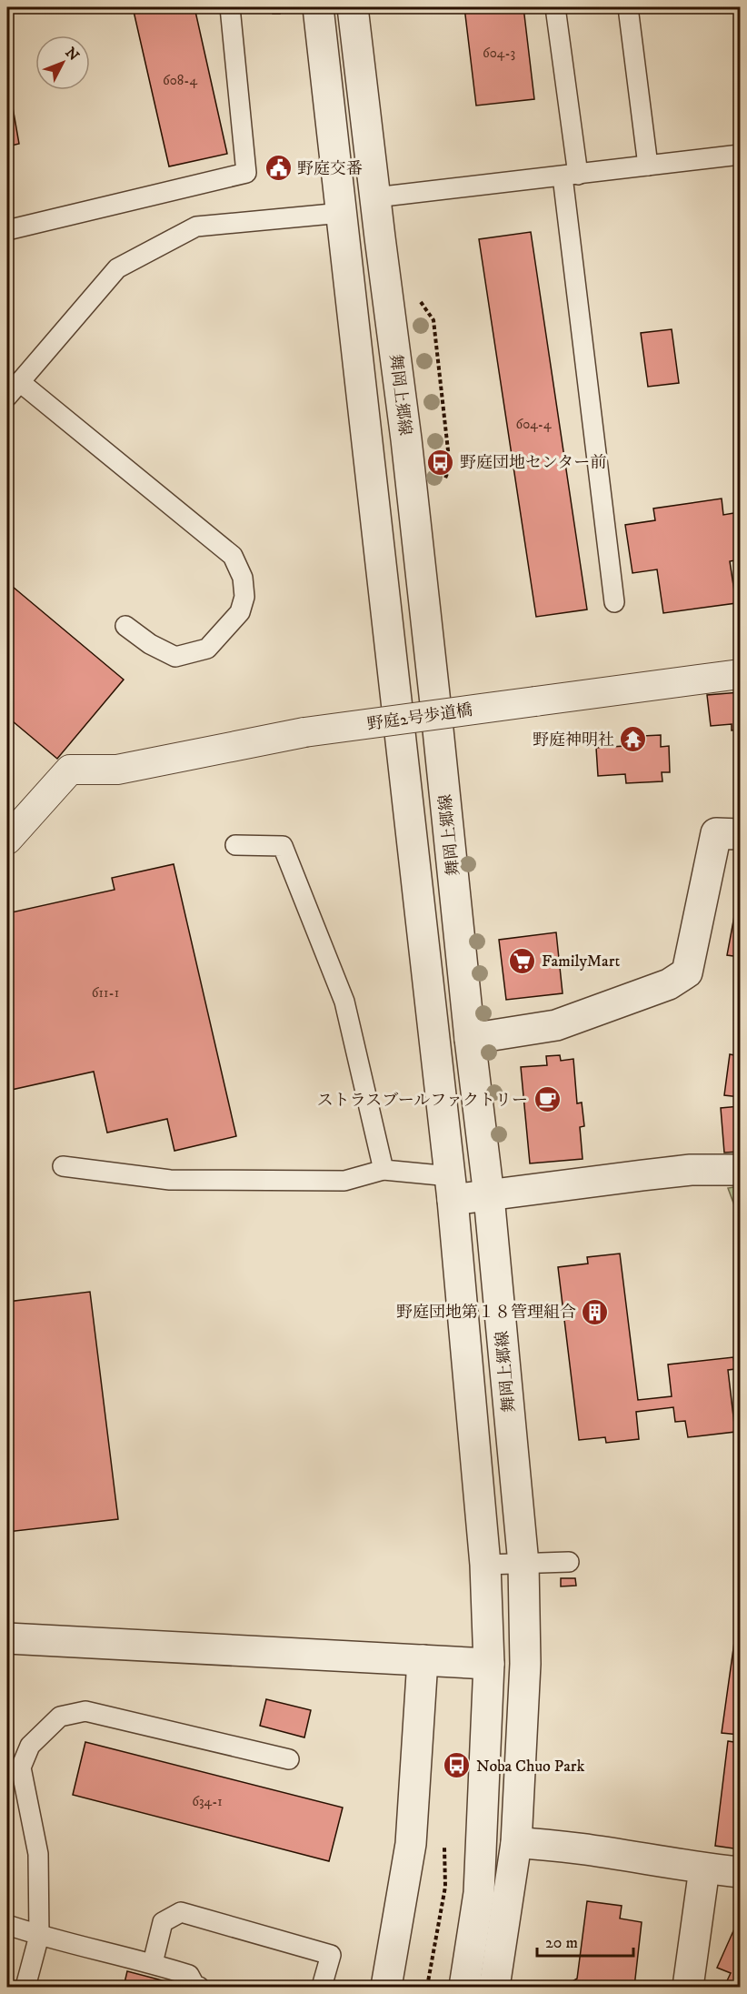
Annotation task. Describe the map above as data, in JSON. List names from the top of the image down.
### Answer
{
  "streets": {
    "street": ["舞岡上郷線", "野庭2号歩道橋"]
  },
  "places": {
    "public building": ["野庭交番"],
    "bus stop": ["野庭団地センター前", "Noba Chuo Park"],
    "temple": ["野庭神明社"],
    "supermarket": ["FamilyMart"],
    "cafe": ["ストラスブールファクトリー"],
    "building": ["野庭団地第１８管理組合"]
  },
  "house_numbers": [
    "604-3",
    "608-4",
    "604-4",
    "611-1",
    "634-1"
  ],
  "scale_bar": "20 m",
  "north": "top right"
}
